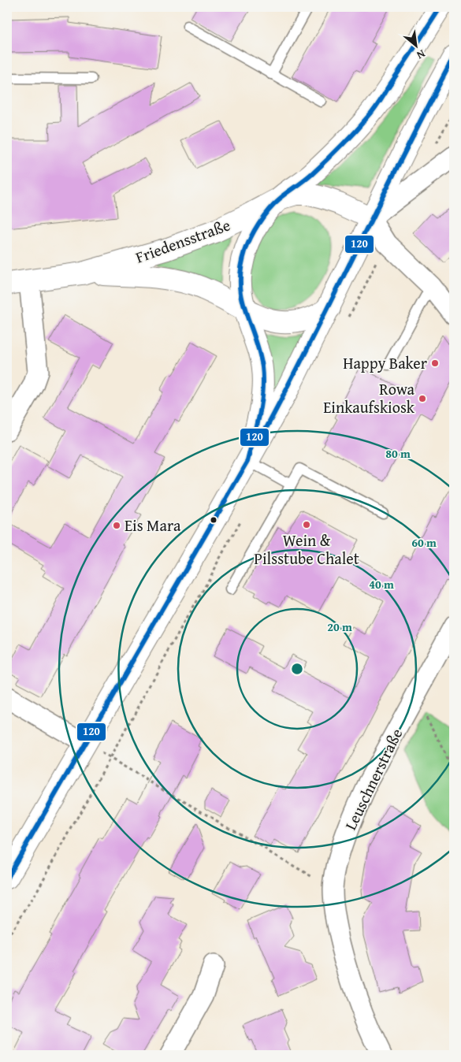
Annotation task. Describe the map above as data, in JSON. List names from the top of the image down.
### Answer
{
  "streets": {
    "main road": ["Friedensstraße"],
    "street": ["Leuschnerstraße"]
  },
  "places": [
    "Happy Baker",
    "Rowa Einkaufskiosk",
    "Wein & Pilsstube Chalet",
    "Eis Mara"
  ],
  "lines": ["transit line 120"],
  "north": "bottom right",
  "rings": [
    "80 m",
    "60 m",
    "40 m",
    "20 m"
  ]
}
